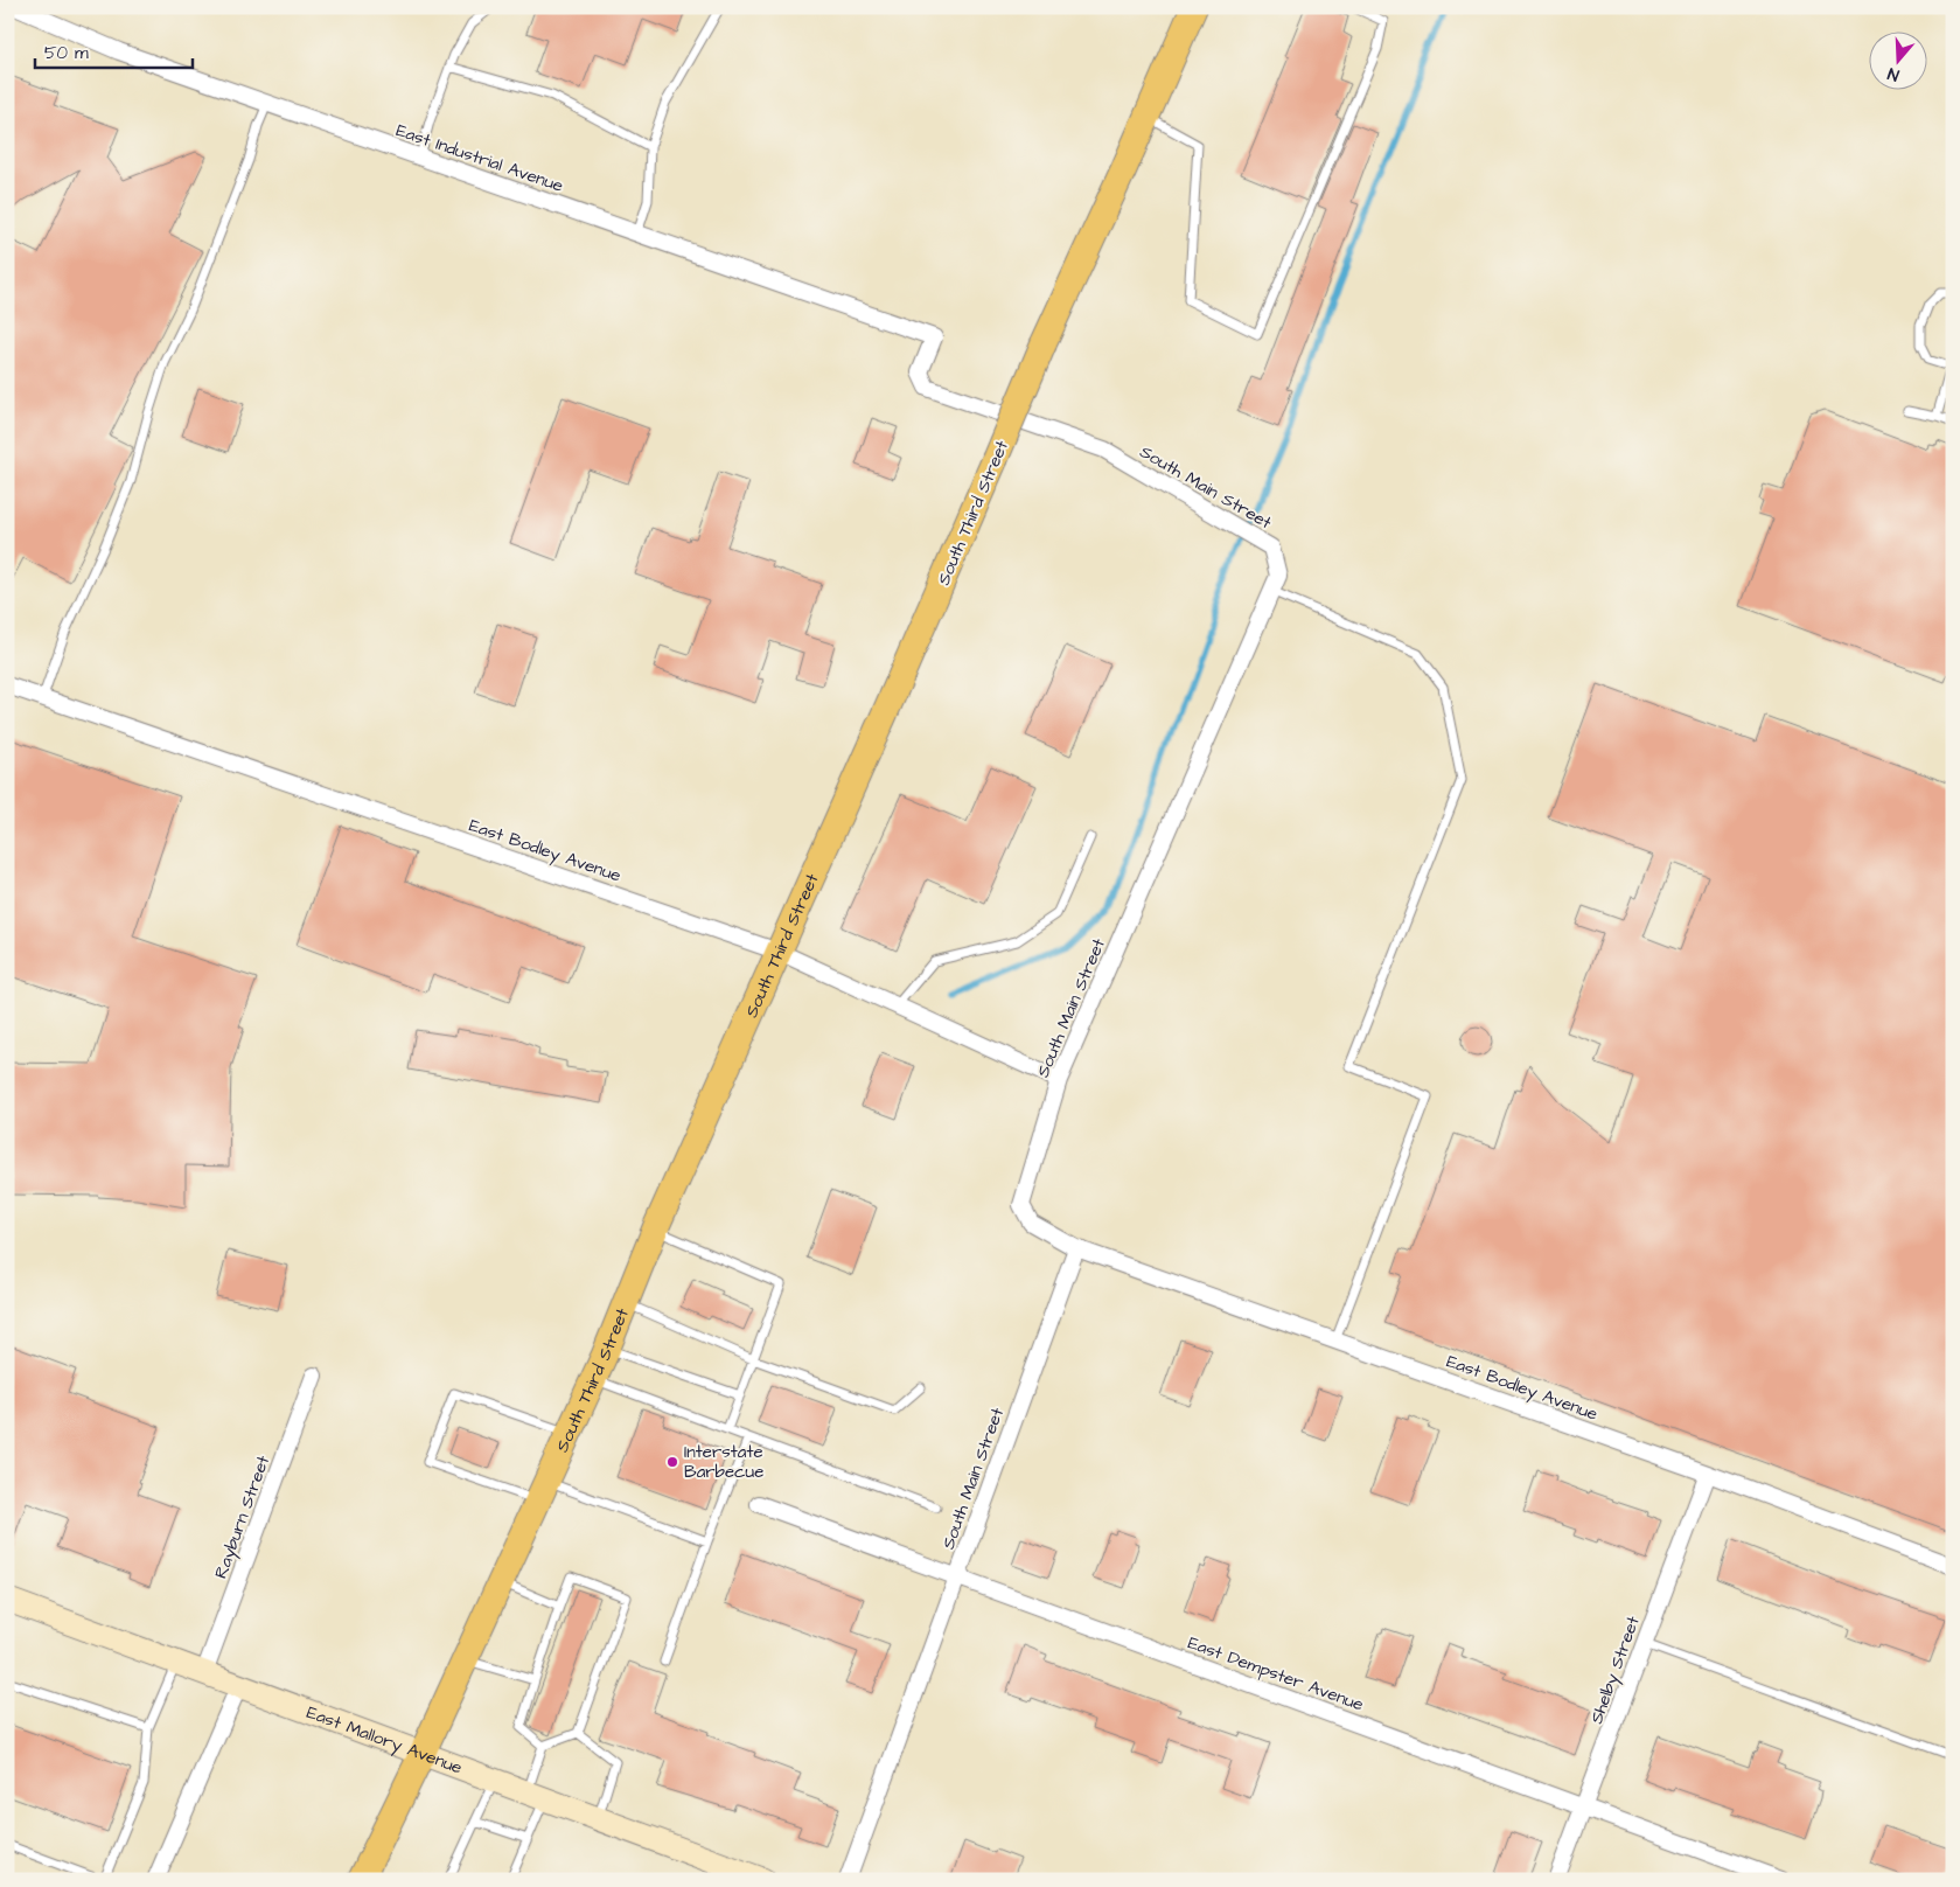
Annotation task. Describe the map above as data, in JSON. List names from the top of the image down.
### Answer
{
  "streets": {
    "main road": ["South Third Street", "East Mallory Avenue"],
    "street": [
      "East Industrial Avenue",
      "South Main Street",
      "East Bodley Avenue",
      "Rayburn Street",
      "Shelby Street",
      "East Dempster Avenue"
    ]
  },
  "crossings": [
    ["East Industrial Avenue", "South Main Street"],
    ["South Main Street", "East Bodley Avenue"],
    ["South Main Street", "East Dempster Avenue"],
    ["South Third Street", "East Bodley Avenue"],
    ["South Third Street", "East Mallory Avenue"],
    ["East Bodley Avenue", "Shelby Street"],
    ["Rayburn Street", "East Mallory Avenue"],
    ["Shelby Street", "East Dempster Avenue"]
  ],
  "places": ["Interstate Barbecue"],
  "scale_bar": "50 m",
  "north": "bottom"
}
